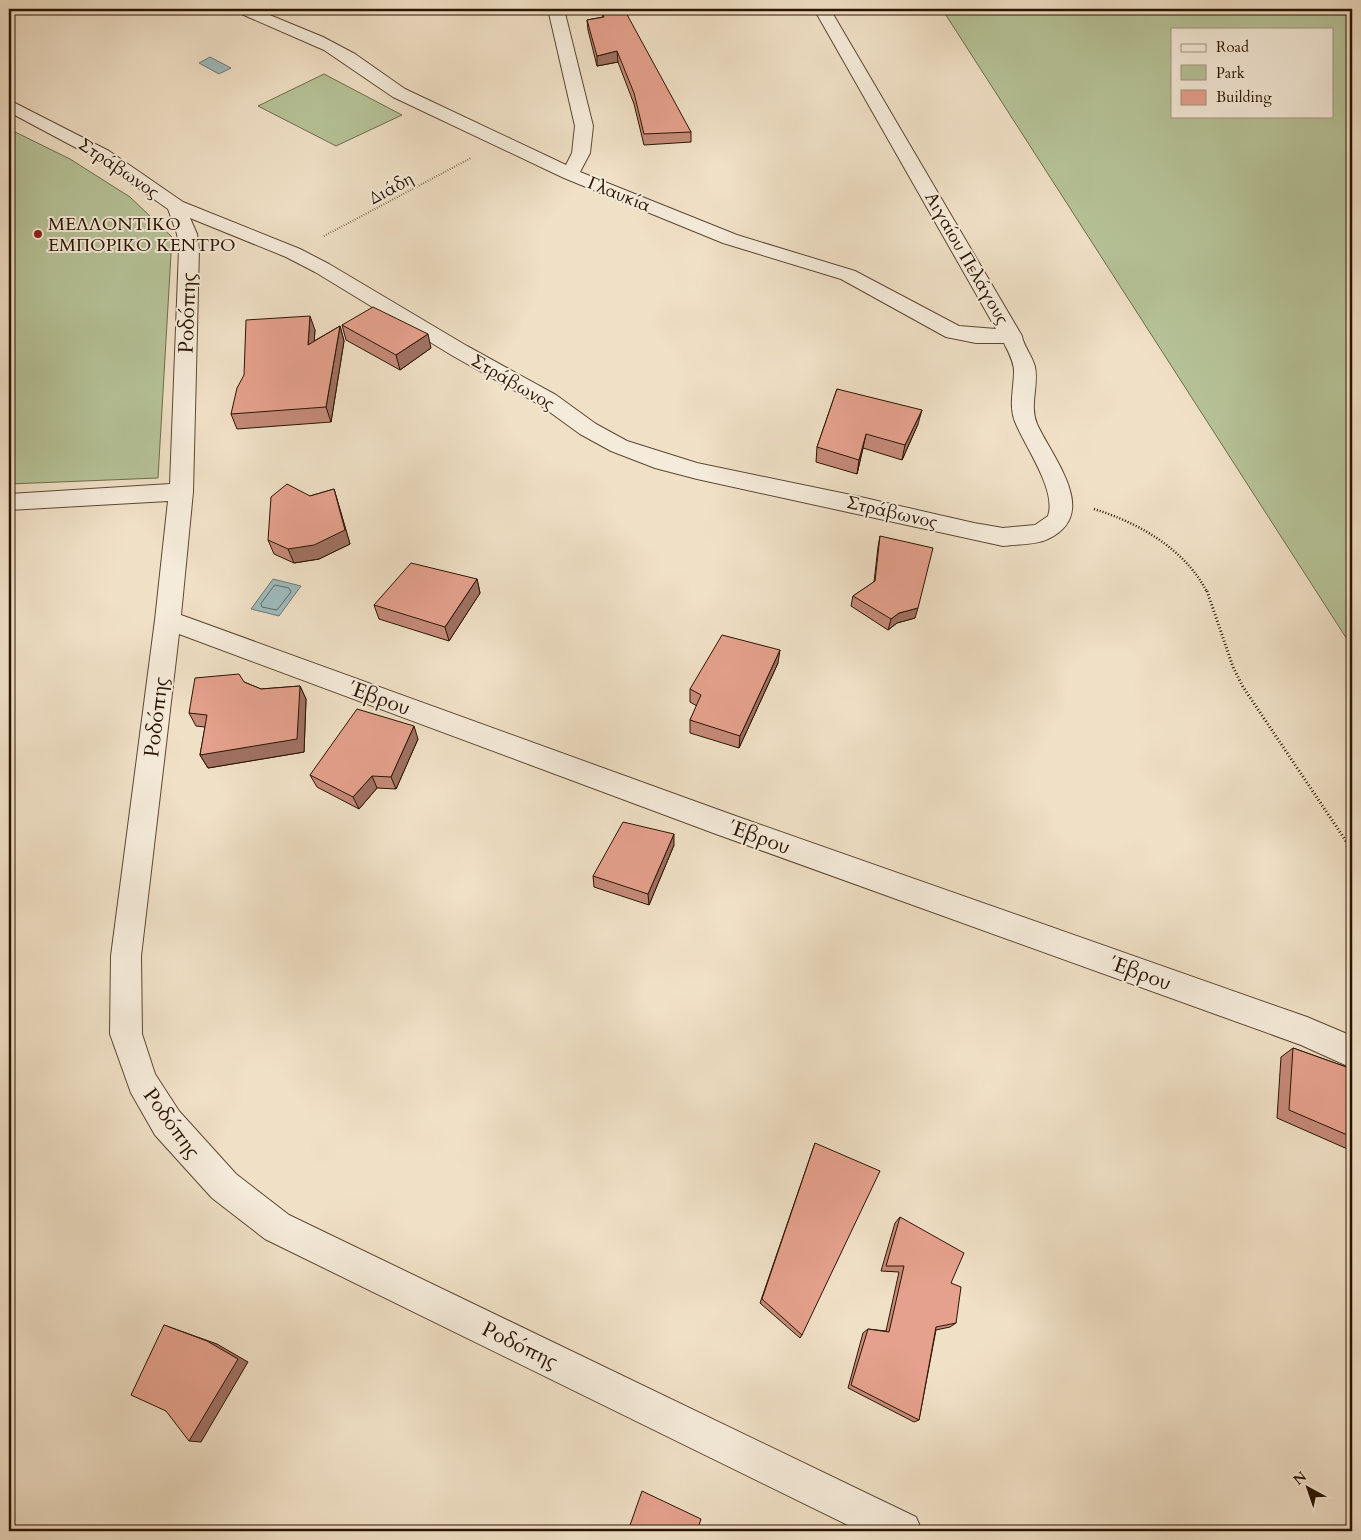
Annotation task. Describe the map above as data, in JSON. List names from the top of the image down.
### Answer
{
  "streets": {
    "street": [
      "Στράβωνος",
      "Γλαυκία",
      "Αιγαίου Πελάγους",
      "Ροδόπης",
      "Έβρου"
    ],
    "path": ["Διάδη"]
  },
  "crossings": [
    ["Στράβωνος", "Διάδη"],
    ["Στράβωνος", "Αιγαίου Πελάγους"],
    ["Στράβωνος", "Ροδόπης"],
    ["Διάδη", "Γλαυκία"],
    ["Γλαυκία", "Αιγαίου Πελάγους"],
    ["Ροδόπης", "Έβρου"]
  ],
  "places": ["ΜΕΛΛΟΝΤΙΚΟ ΕΜΠΟΡΙΚΟ ΚΕΝΤΡΟ"],
  "legend": ["Road", "Park", "Building"],
  "north": "top left"
}
